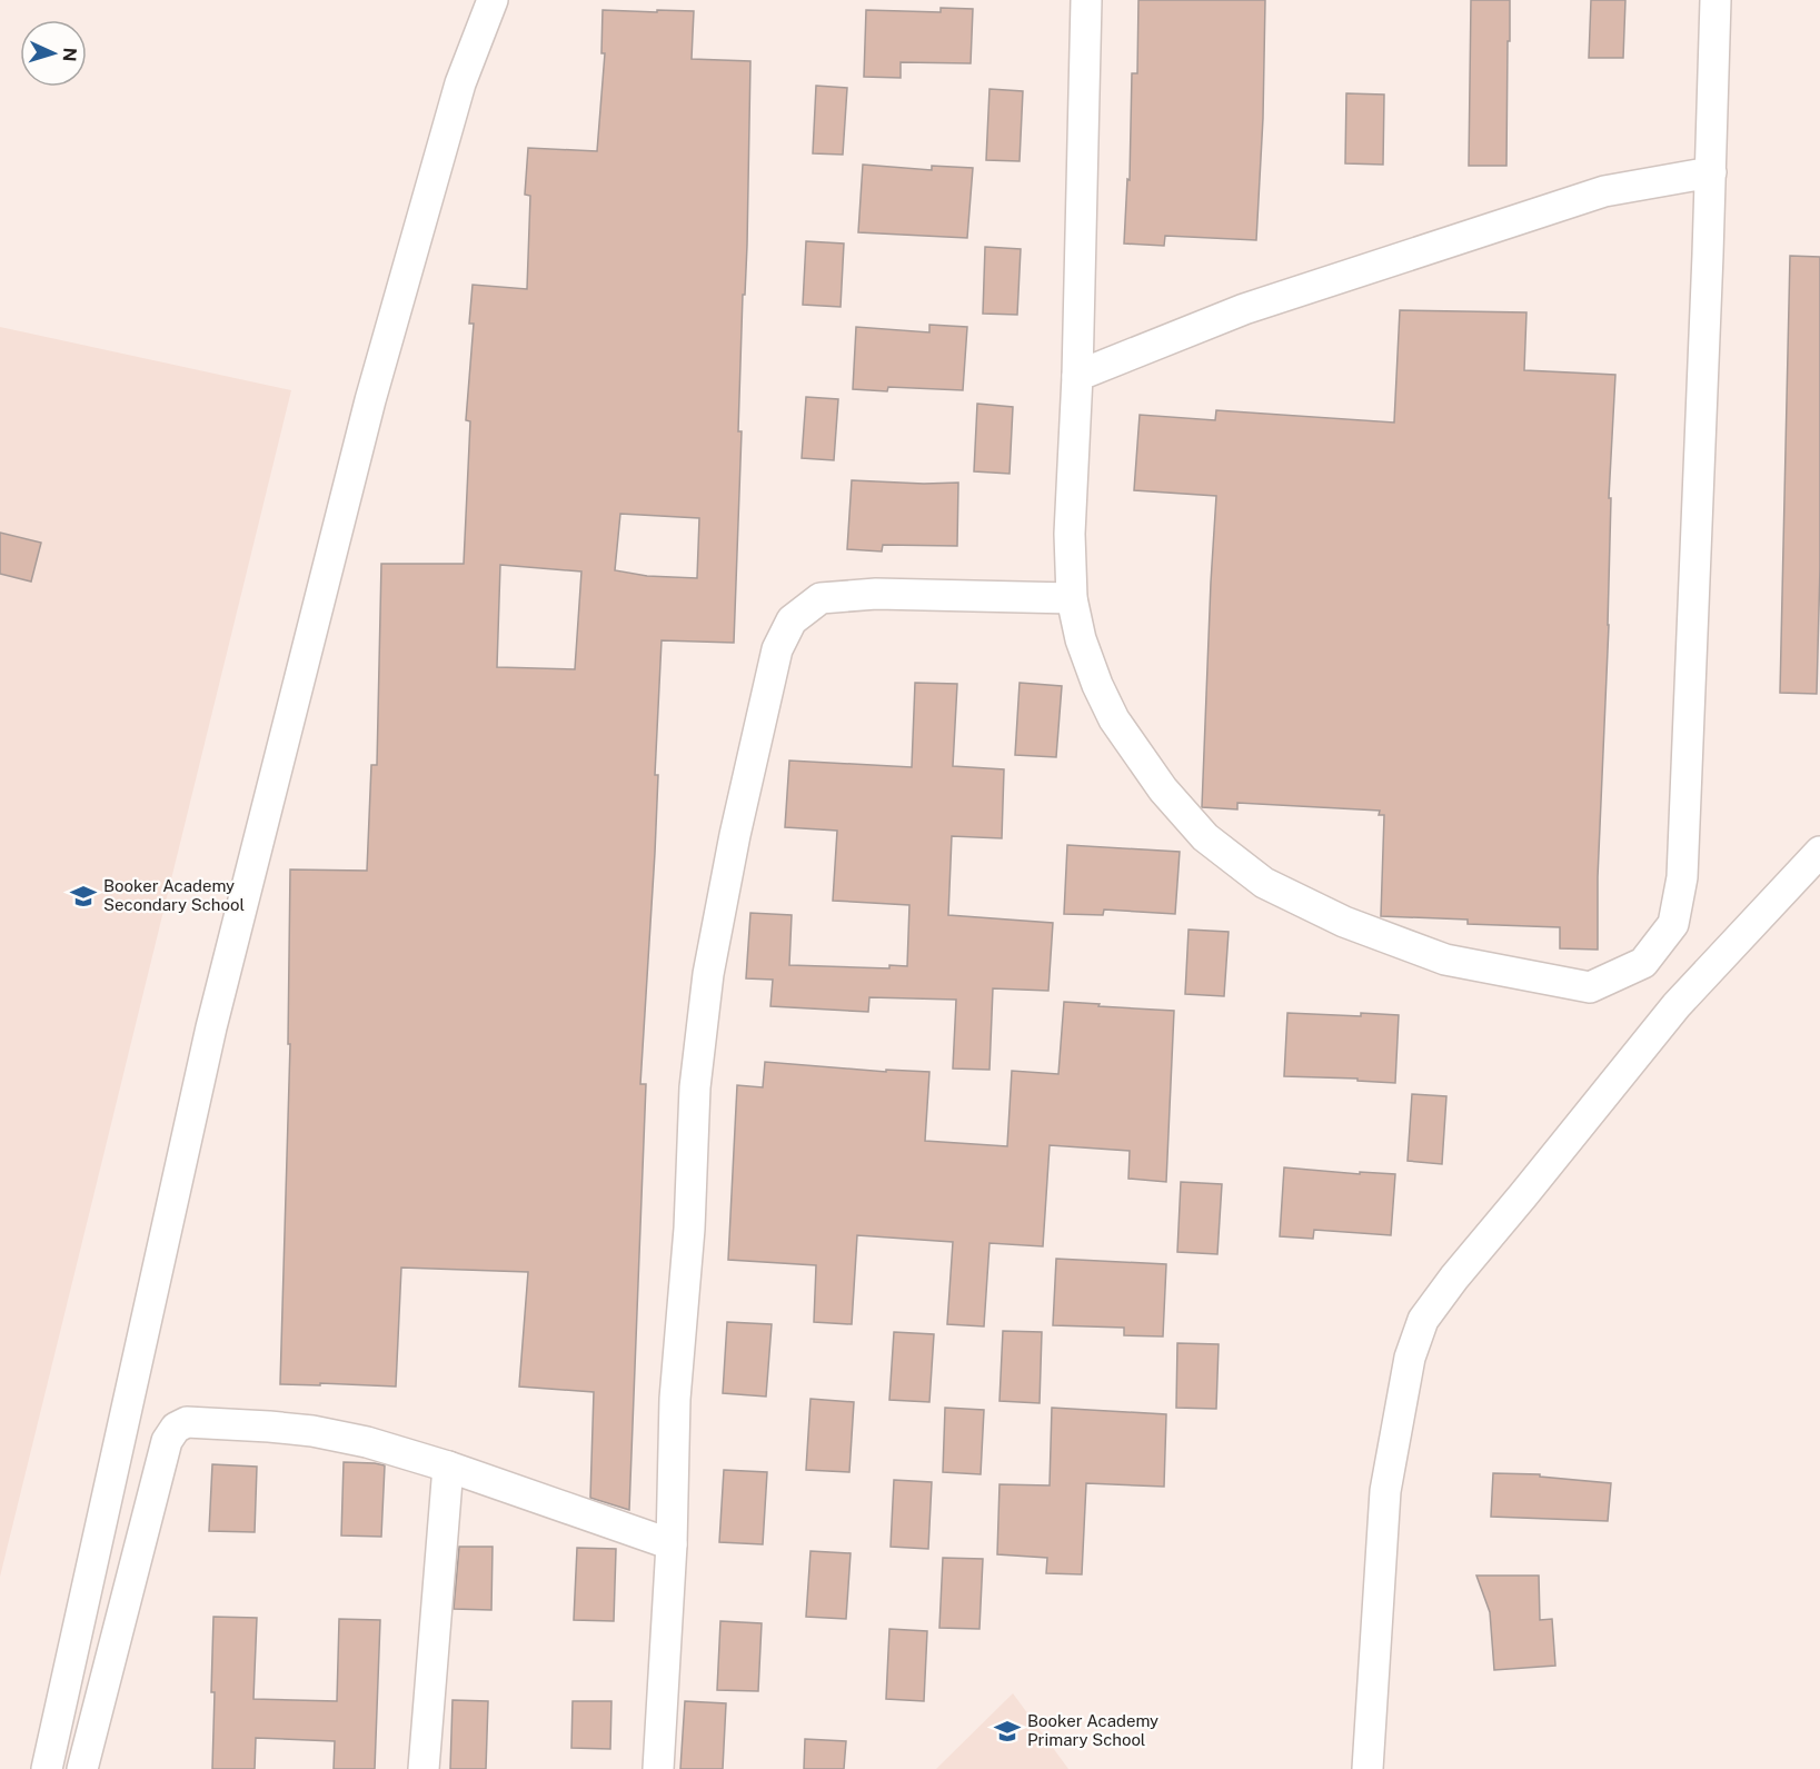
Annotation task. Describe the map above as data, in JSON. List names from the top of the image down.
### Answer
{
  "places": {
    "school or university": ["Booker Academy Secondary School", "Booker Academy Primary School"]
  },
  "north": "right"
}
